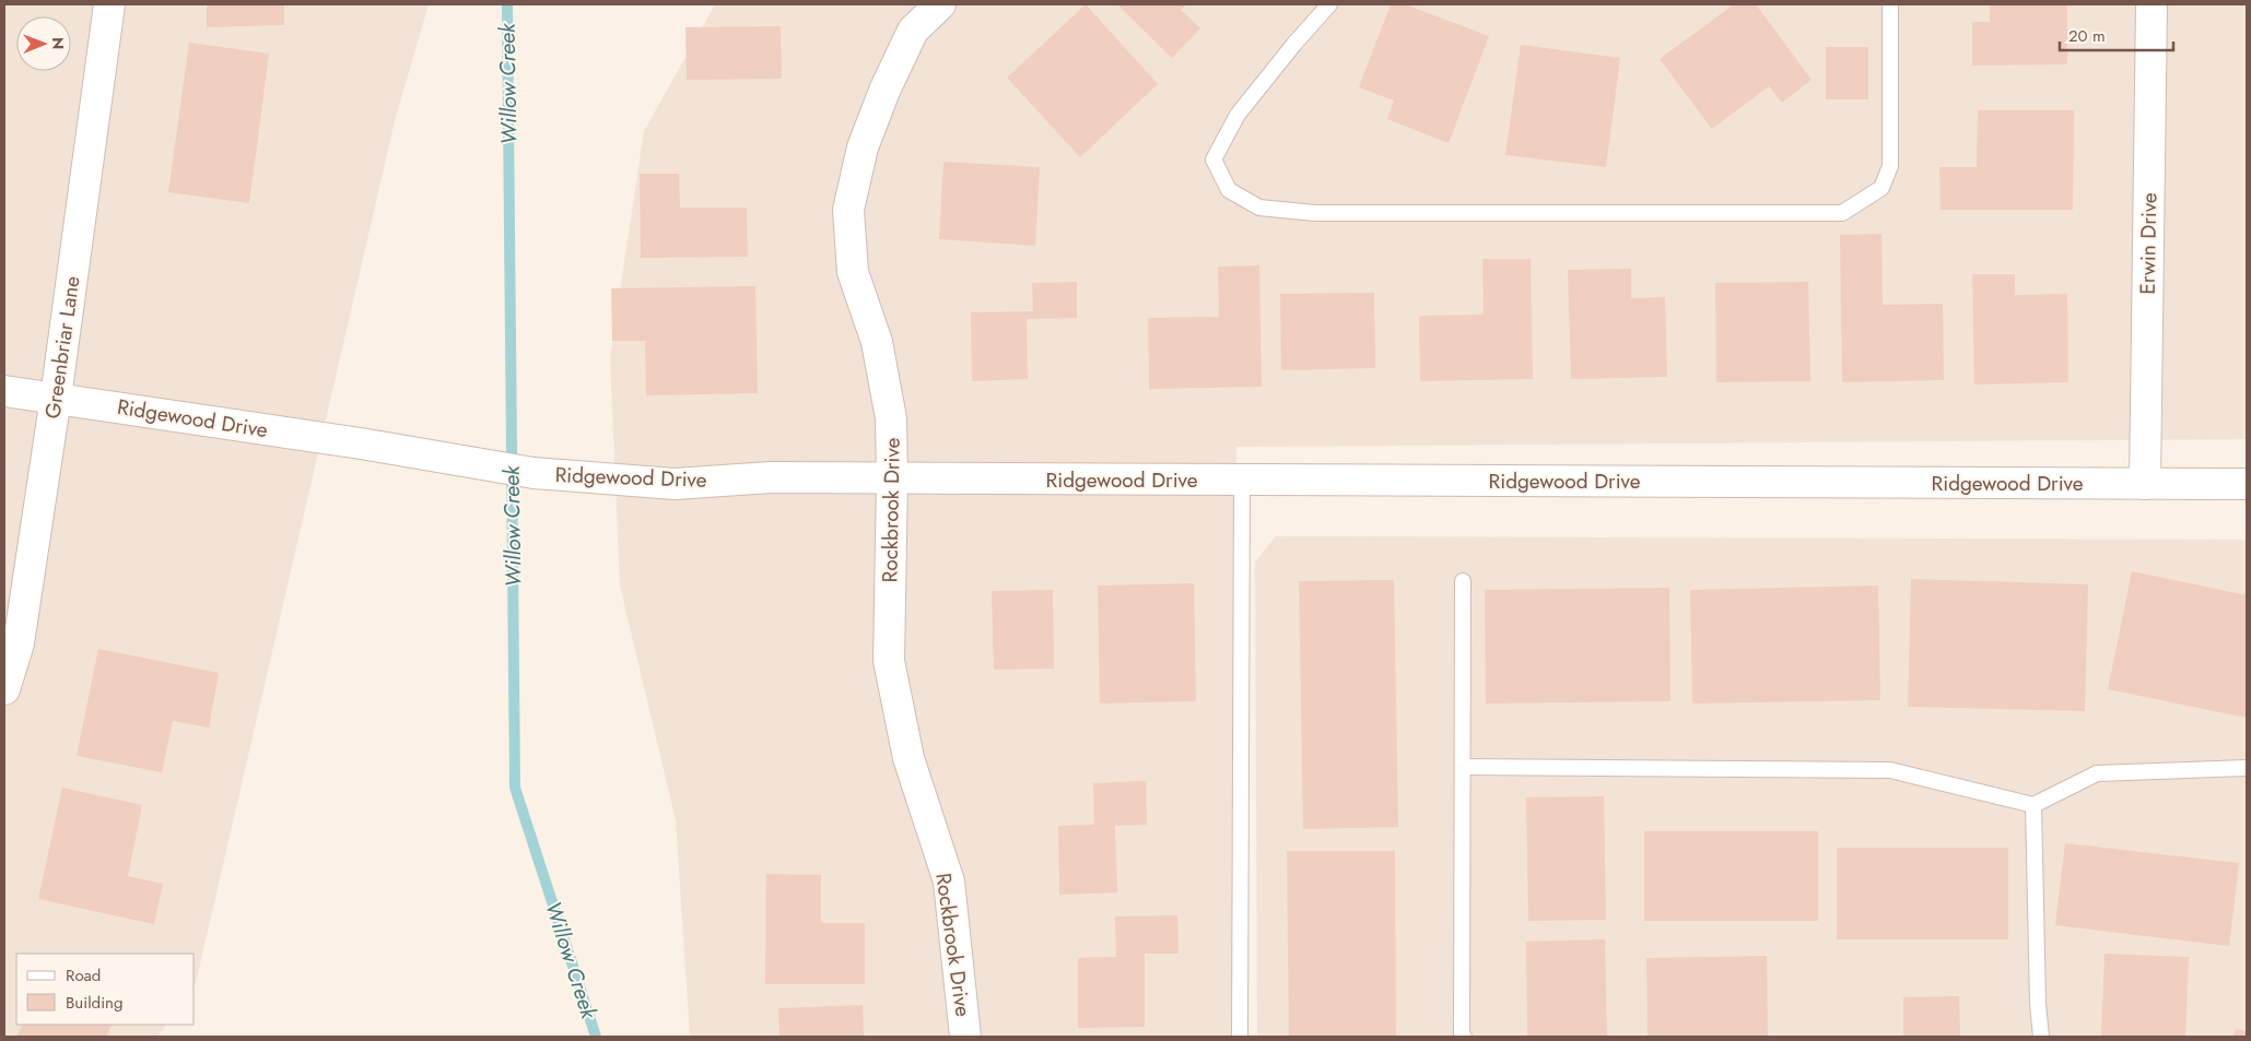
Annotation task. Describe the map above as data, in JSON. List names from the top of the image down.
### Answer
{
  "streets": {
    "street": [
      "Erwin Drive",
      "Greenbriar Lane",
      "Ridgewood Drive",
      "Rockbrook Drive"
    ]
  },
  "crossings": [
    ["Erwin Drive", "Ridgewood Drive"],
    ["Greenbriar Lane", "Ridgewood Drive"],
    ["Ridgewood Drive", "Rockbrook Drive"]
  ],
  "water": ["Willow Creek"],
  "legend": ["Road", "Building"],
  "scale_bar": "20 m",
  "north": "right"
}
